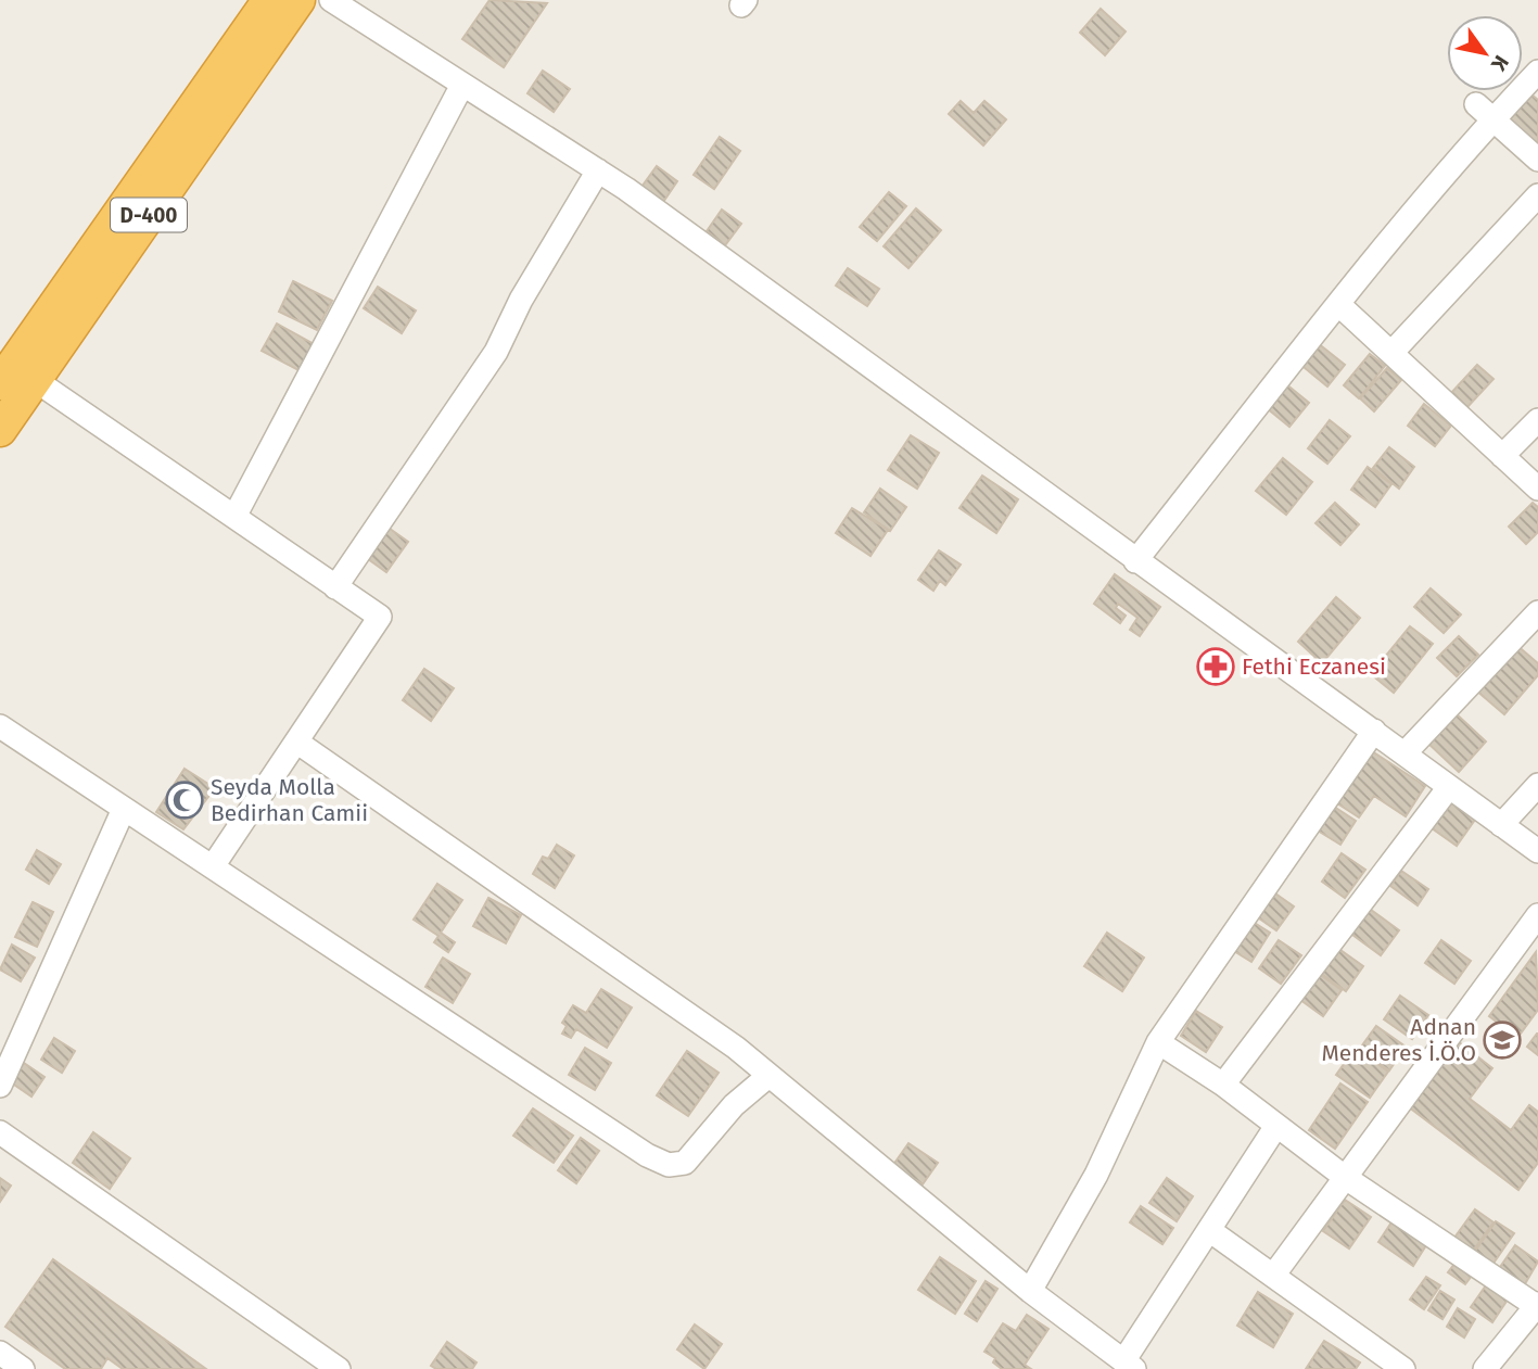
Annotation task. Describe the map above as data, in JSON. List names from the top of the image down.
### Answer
{
  "streets": {
    "highway": ["D-400"]
  },
  "places": {
    "pharmacy": ["Fethi Eczanesi"],
    "mosque": ["Seyda Molla Bedirhan Camii"],
    "school or university": ["Adnan Menderes İ.Ö.O"]
  },
  "north": "bottom right"
}
